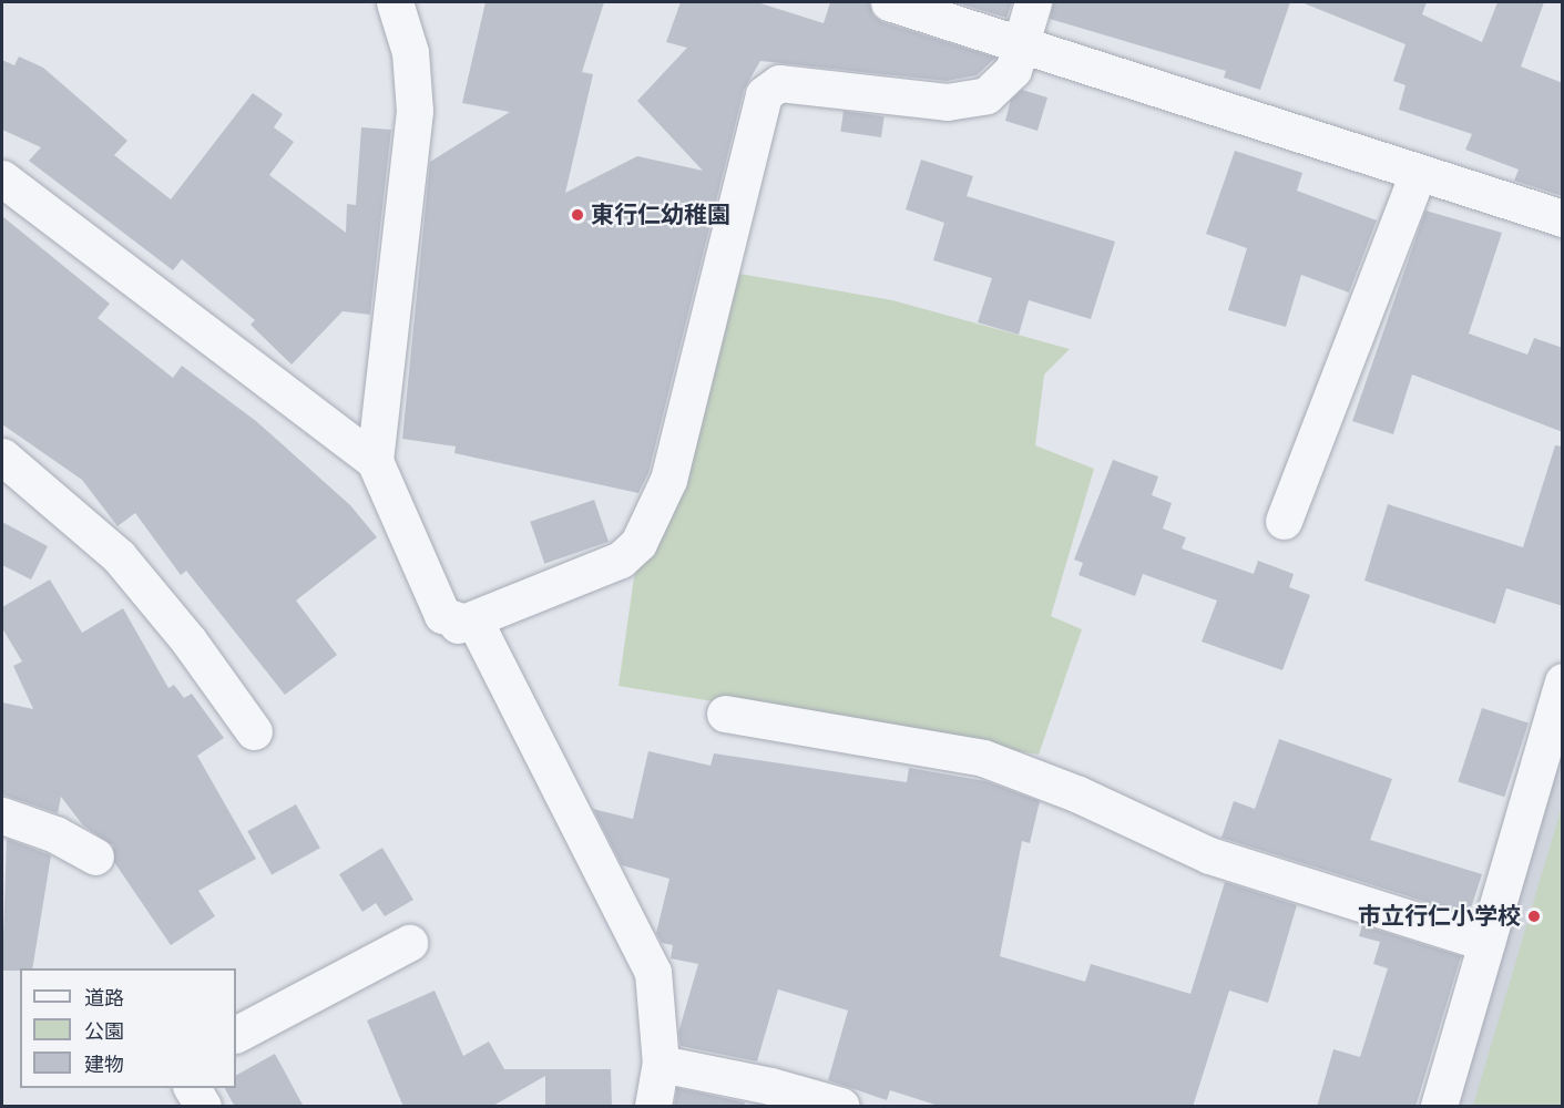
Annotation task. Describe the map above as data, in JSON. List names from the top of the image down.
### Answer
{
  "places": ["東行仁幼稚園", "市立行仁小学校"],
  "legend": ["道路", "公園", "建物"]
}
